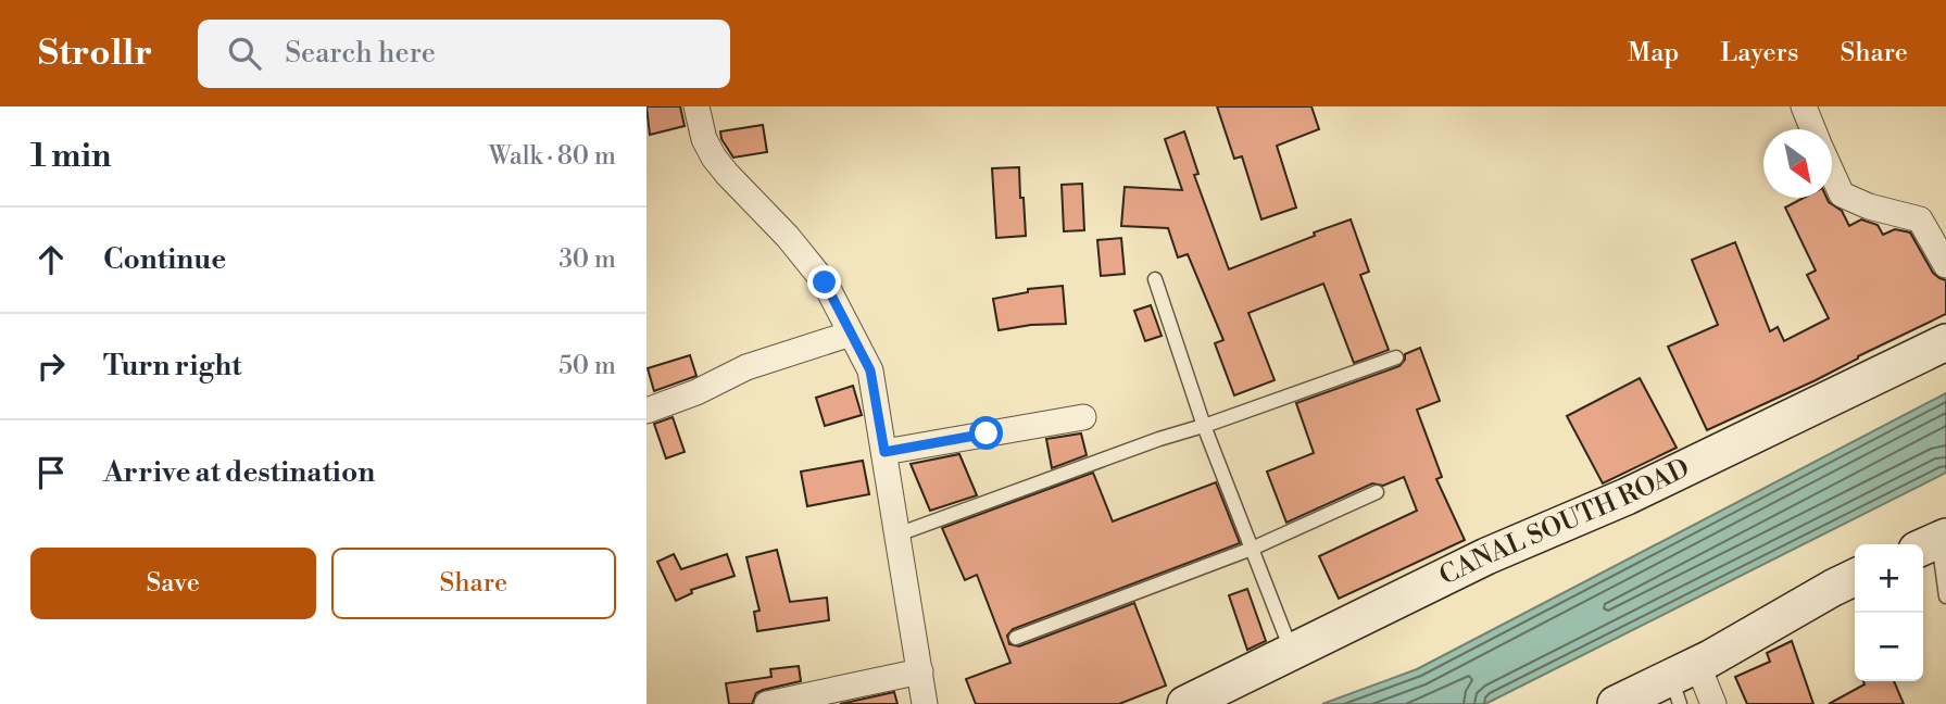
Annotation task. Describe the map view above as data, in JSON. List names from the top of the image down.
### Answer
{
  "streets": {
    "street": ["CANAL SOUTH ROAD"]
  },
  "north": "bottom right",
  "page": {
    "header": "Strollr",
    "search": "Search here",
    "nav": ["Map", "Layers", "Share"],
    "heading": ["1 min", "Walk · 80 m"],
    "list": [
      ["Continue", "30 m"],
      ["Turn right", "50 m"],
      "Arrive at destination"
    ],
    "buttons": ["Save", "Share"],
    "map_buttons": ["+", "−"]
  }
}
